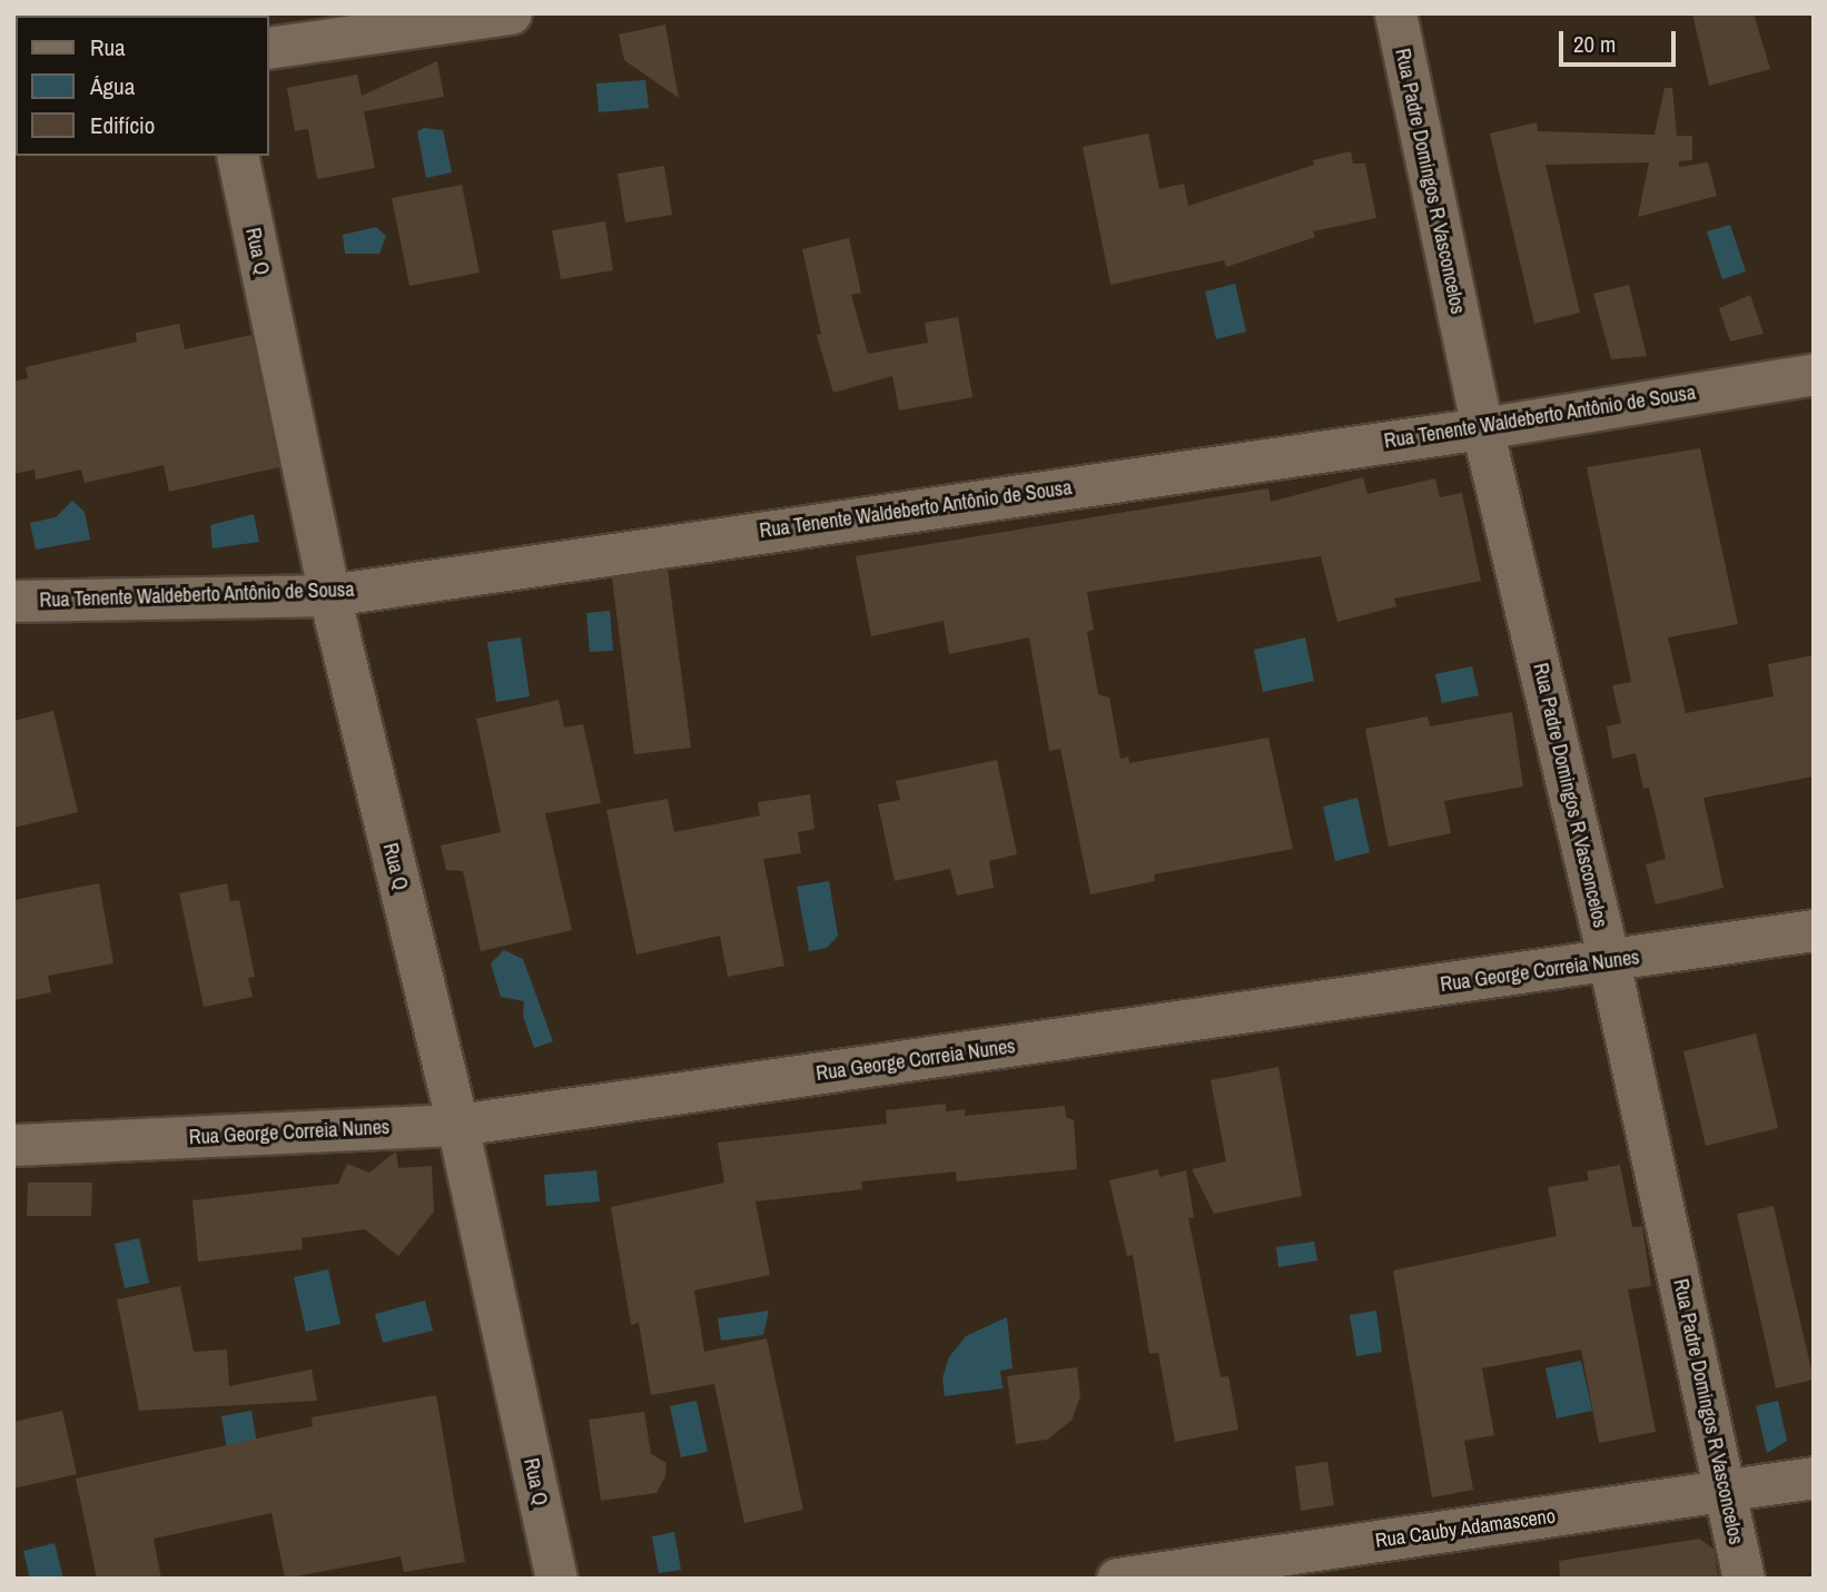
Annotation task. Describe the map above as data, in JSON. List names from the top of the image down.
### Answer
{
  "streets": {
    "street": [
      "Rua Padre Domingos R Vasconcelos",
      "Rua Q",
      "Rua Tenente Waldeberto Antônio de Sousa",
      "Rua George Correia Nunes",
      "Rua Cauby Adamasceno"
    ]
  },
  "crossings": [
    ["Rua Padre Domingos R Vasconcelos", "Rua Tenente Waldeberto Antônio de Sousa"],
    ["Rua Padre Domingos R Vasconcelos", "Rua George Correia Nunes"],
    ["Rua Padre Domingos R Vasconcelos", "Rua Cauby Adamasceno"],
    ["Rua Q", "Rua Tenente Waldeberto Antônio de Sousa"],
    ["Rua Q", "Rua George Correia Nunes"]
  ],
  "legend": ["Rua", "Água", "Edifício"],
  "scale_bar": "20 m"
}
